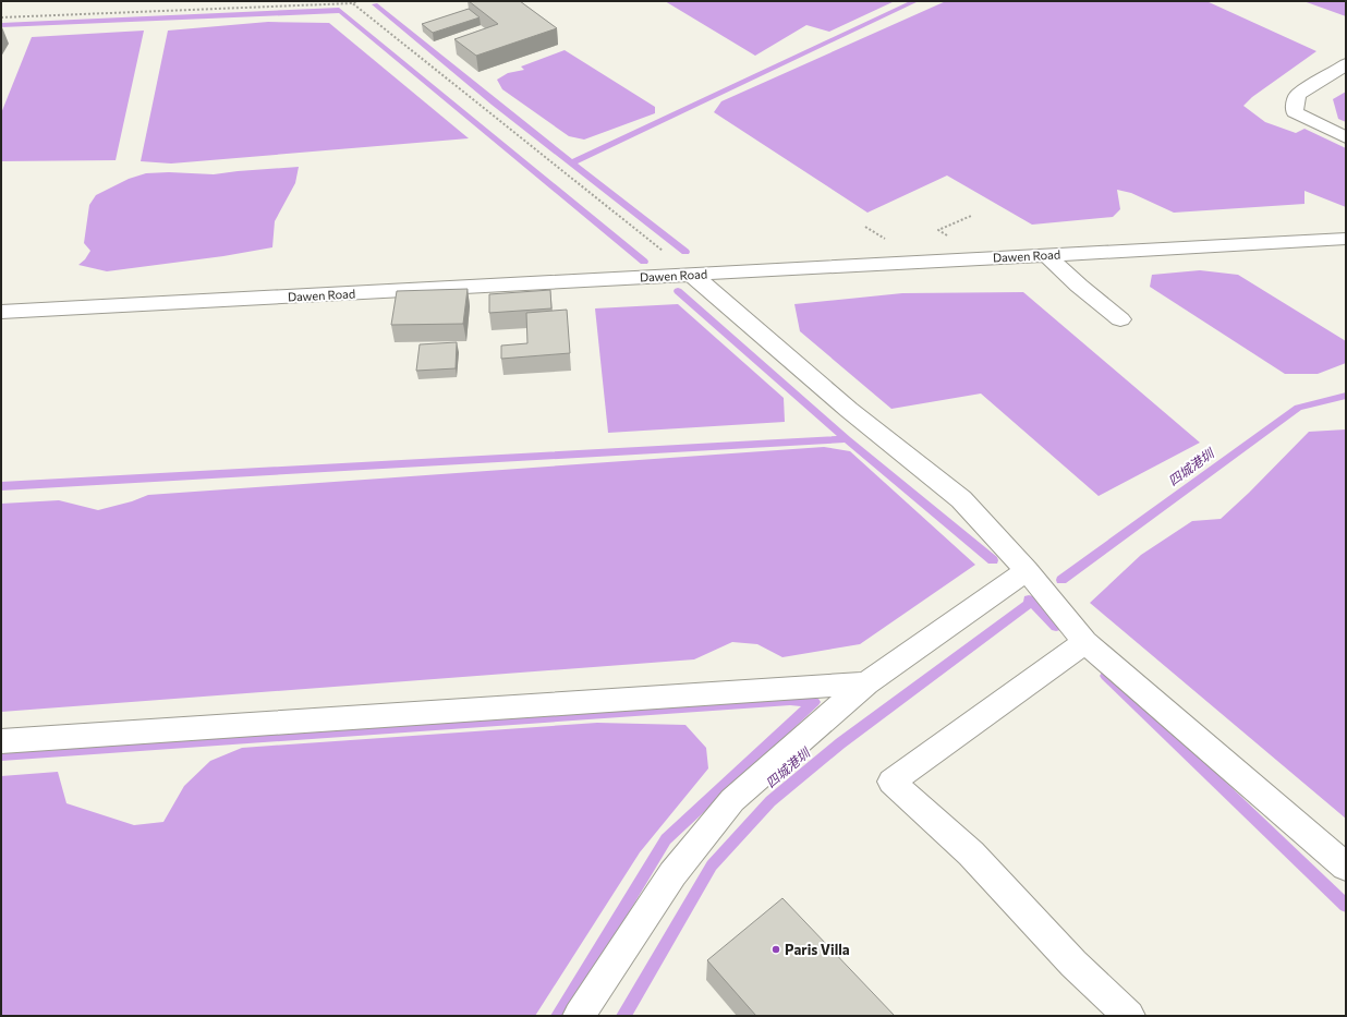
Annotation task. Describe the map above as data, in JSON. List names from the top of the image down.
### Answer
{
  "streets": {
    "street": ["Dawen Road"]
  },
  "water": ["四城港圳"],
  "places": ["Paris Villa"]
}
